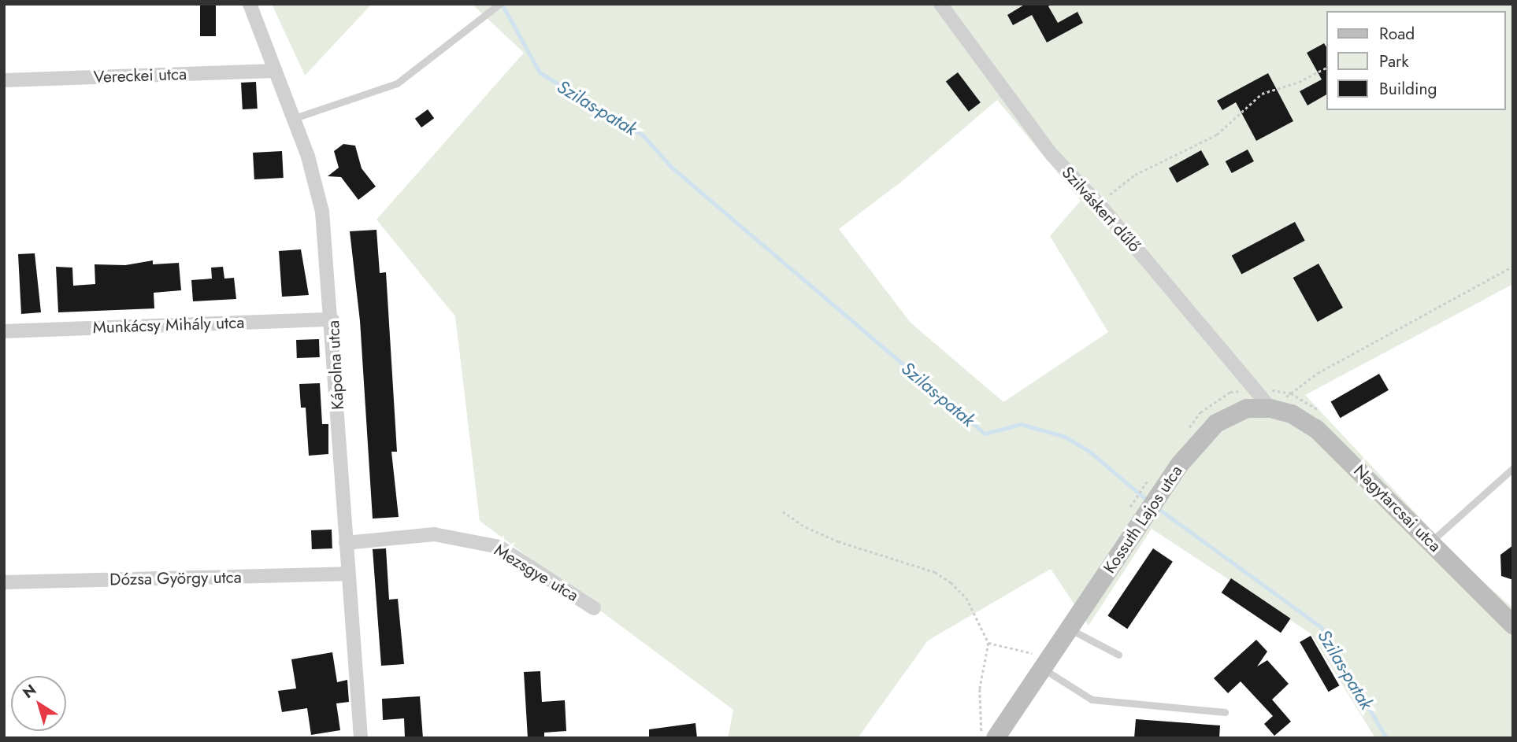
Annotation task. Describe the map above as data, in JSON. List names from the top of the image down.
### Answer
{
  "streets": {
    "main road": ["Nagytarcsai utca", "Kossuth Lajos utca"],
    "street": [
      "Vereckei utca",
      "Szilváskert dűlő",
      "Munkácsy Mihály utca",
      "Kápolna utca",
      "Mezsgye utca",
      "Dózsa György utca"
    ]
  },
  "crossings": [
    ["Vereckei utca", "Kápolna utca"],
    ["Szilváskert dűlő", "Nagytarcsai utca"],
    ["Szilváskert dűlő", "Kossuth Lajos utca"],
    ["Munkácsy Mihály utca", "Kápolna utca"],
    ["Kápolna utca", "Mezsgye utca"],
    ["Kápolna utca", "Dózsa György utca"],
    ["Nagytarcsai utca", "Kossuth Lajos utca"]
  ],
  "water": ["Szilas-patak"],
  "legend": ["Road", "Park", "Building"],
  "north": "top left"
}
